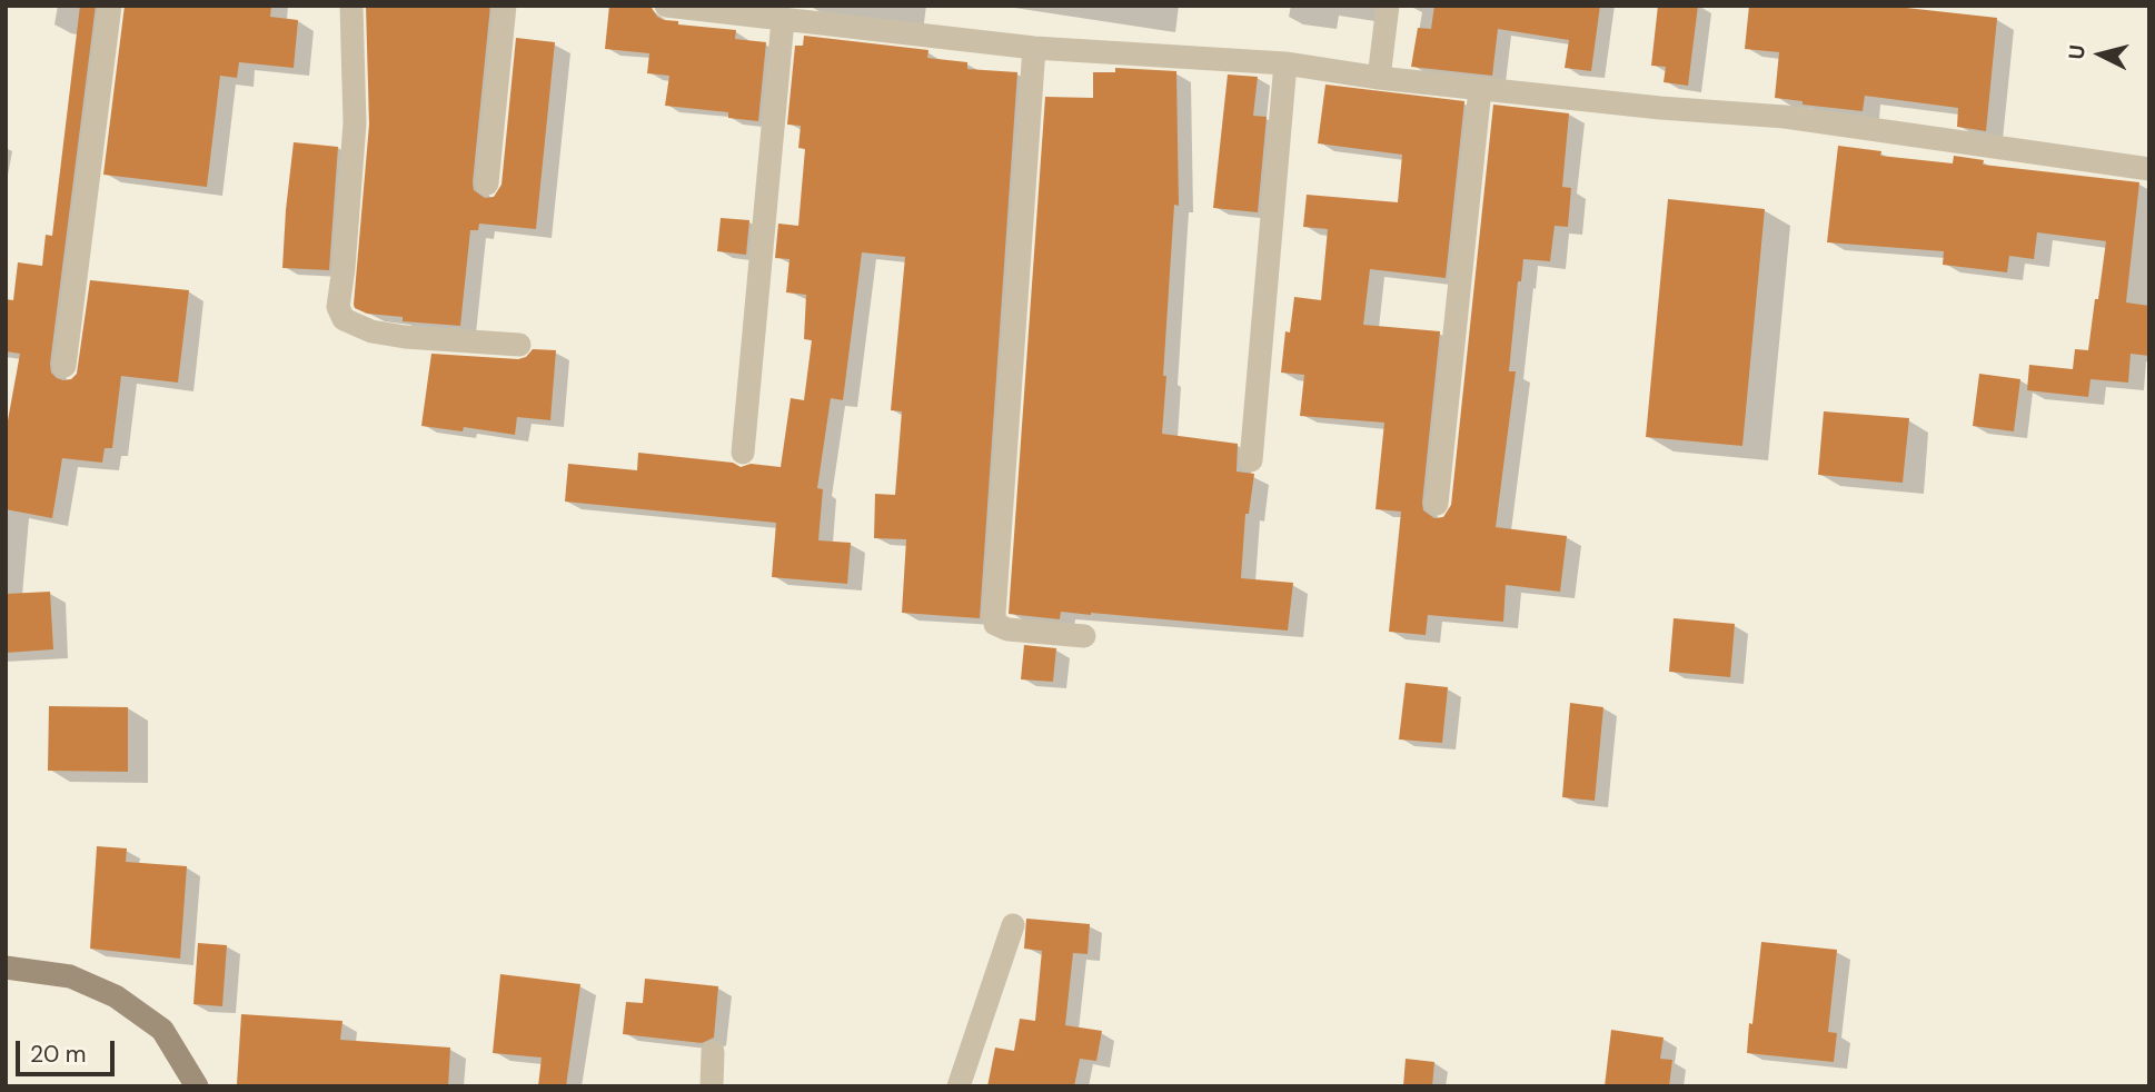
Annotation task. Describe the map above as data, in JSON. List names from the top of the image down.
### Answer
{
  "scale_bar": "20 m",
  "north": "left"
}
